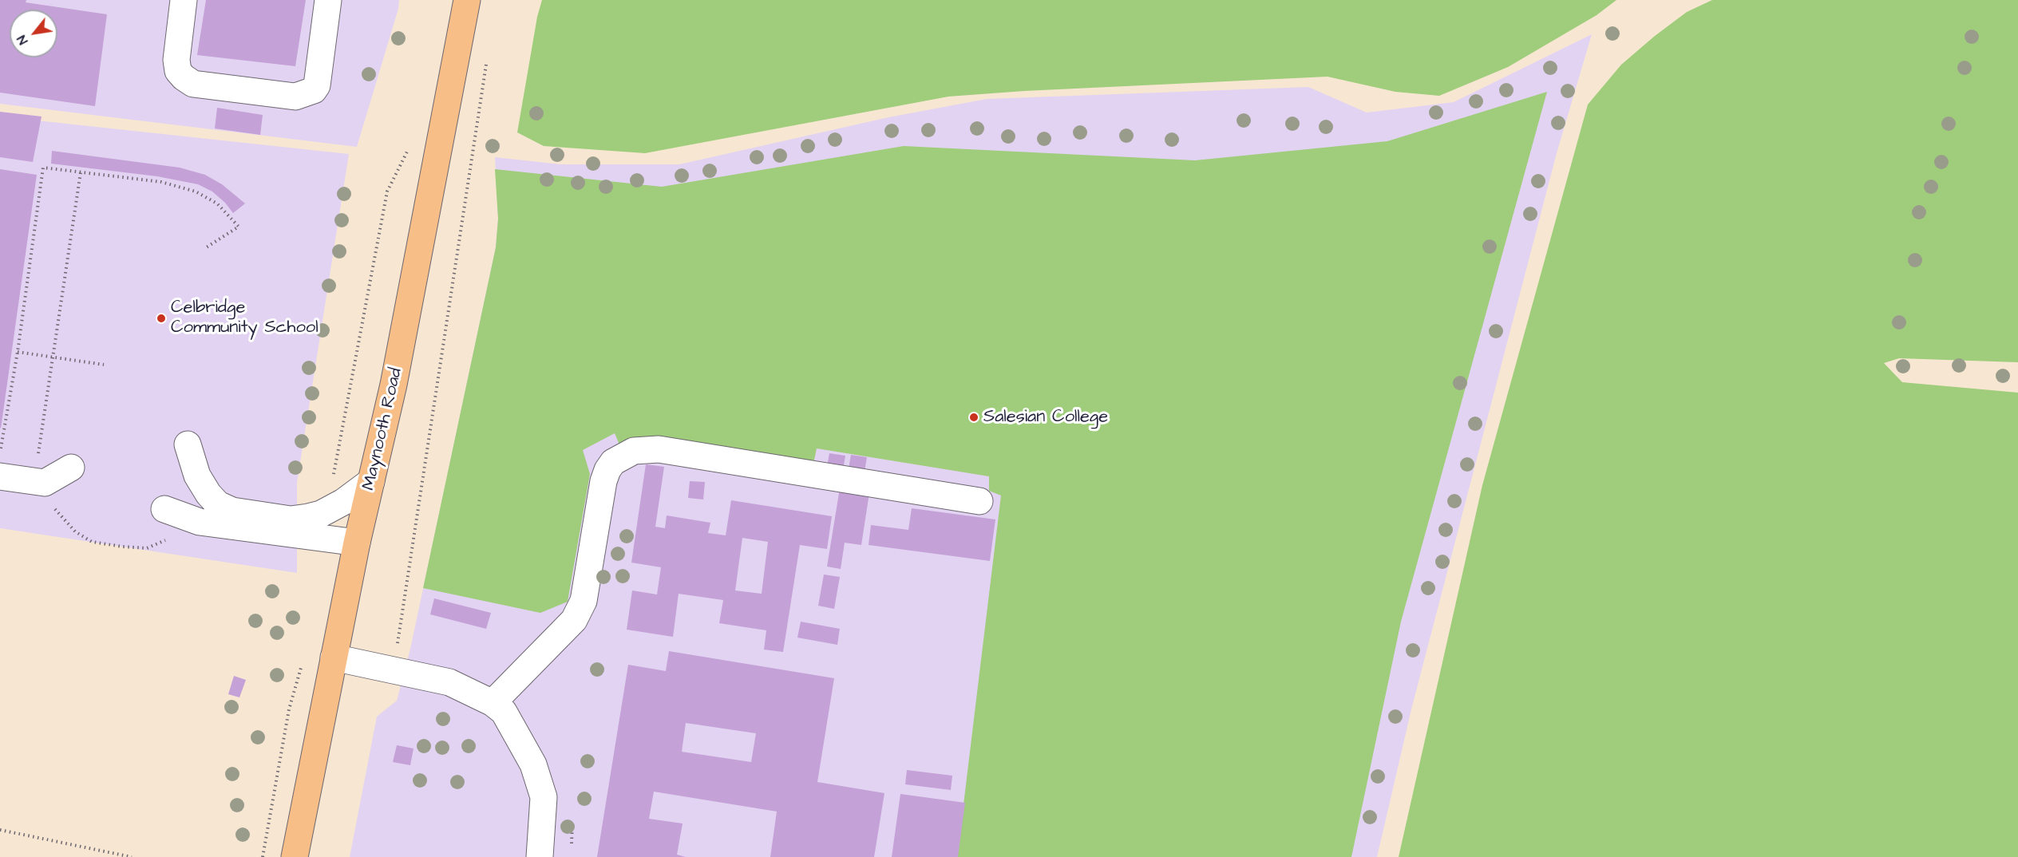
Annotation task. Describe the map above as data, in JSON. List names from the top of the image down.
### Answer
{
  "streets": {
    "main road": ["Maynooth Road"]
  },
  "places": ["Celbridge Community School", "Salesian College"],
  "north": "bottom left"
}
